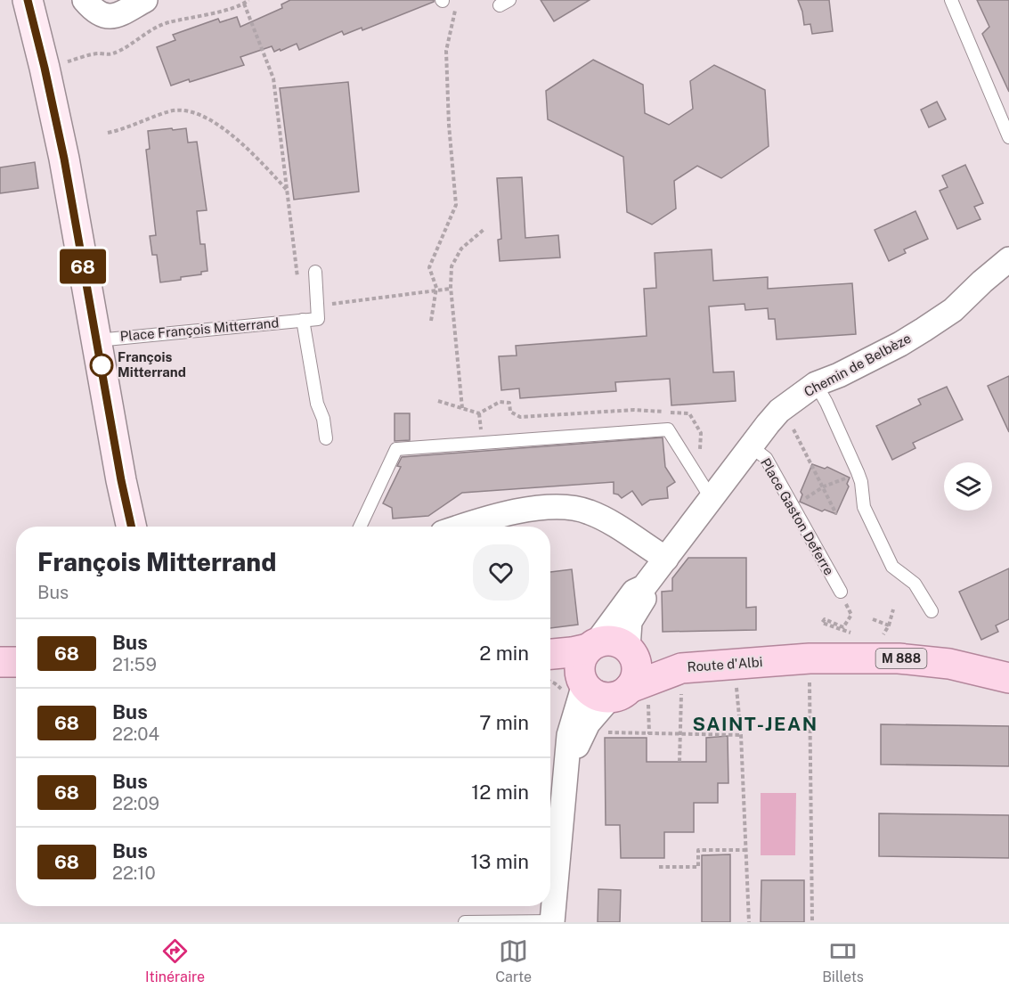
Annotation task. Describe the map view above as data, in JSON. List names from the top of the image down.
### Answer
{
  "streets": {
    "main road": ["M 888", "Route d'Albi"],
    "street": ["Chemin de Belbèze"],
    "lane": ["Place François Mitterrand", "Place Gaston Deferre"]
  },
  "crossings": [
    ["Chemin de Belbèze", "Place Gaston Deferre"],
    ["Chemin de Belbèze", "Route d'Albi"]
  ],
  "districts": ["SAINT-JEAN"],
  "places": ["François Mitterrand"],
  "lines": ["bus line 68"],
  "page": {
    "on_map": "68",
    "heading": ["François Mitterrand", "Bus"],
    "list": [
      {
        "mark": "68",
        "name": "Bus",
        "note": "21:59",
        "value": "2 min"
      },
      {
        "mark": "68",
        "name": "Bus",
        "note": "22:04",
        "value": "7 min"
      },
      {
        "mark": "68",
        "name": "Bus",
        "note": "22:09",
        "value": "12 min"
      },
      {
        "mark": "68",
        "name": "Bus",
        "note": "22:10",
        "value": "13 min"
      }
    ],
    "tabs": ["Itinéraire", "Carte", "Billets"]
  }
}
